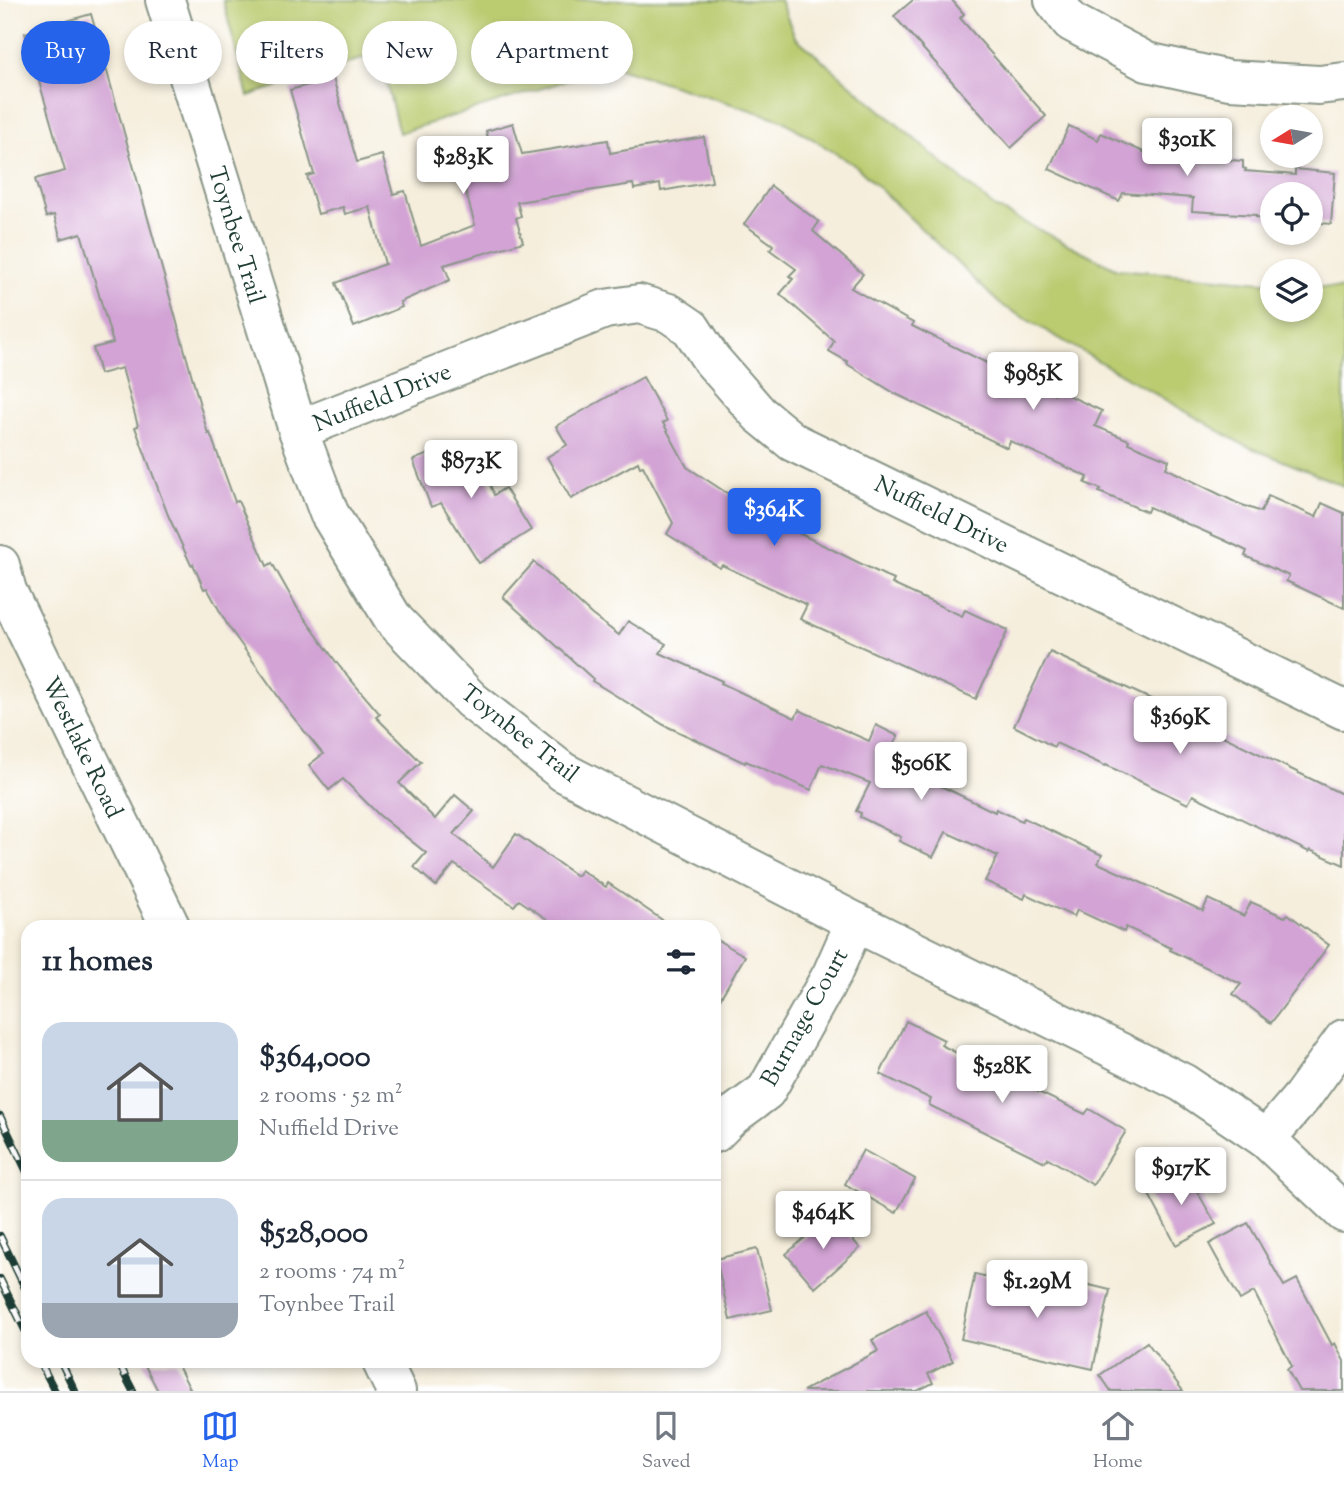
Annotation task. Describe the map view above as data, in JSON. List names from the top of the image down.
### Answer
{
  "streets": {
    "street": [
      "Toynbee Trail",
      "Nuffield Drive",
      "Westlake Road",
      "Burnage Court"
    ]
  },
  "crossings": [
    ["Toynbee Trail", "Nuffield Drive"],
    ["Toynbee Trail", "Burnage Court"]
  ],
  "north": "left",
  "page": {
    "chip": [
      "Buy",
      "Rent",
      "Filters",
      "New",
      "Apartment"
    ],
    "price": [
      "$301K",
      "$283K",
      "$985K",
      "$873K",
      "$364K",
      "$369K",
      "$506K",
      "$528K",
      "$917K",
      "$464K",
      "$1.29M"
    ],
    "heading": "11 homes",
    "list": [
      {
        "name": "$364,000",
        "note": "2 rooms · 52 m² · Nuffield Drive"
      },
      {
        "name": "$528,000",
        "note": "2 rooms · 74 m² · Toynbee Trail"
      }
    ],
    "tabs": ["Map", "Saved", "Home"]
  }
}
